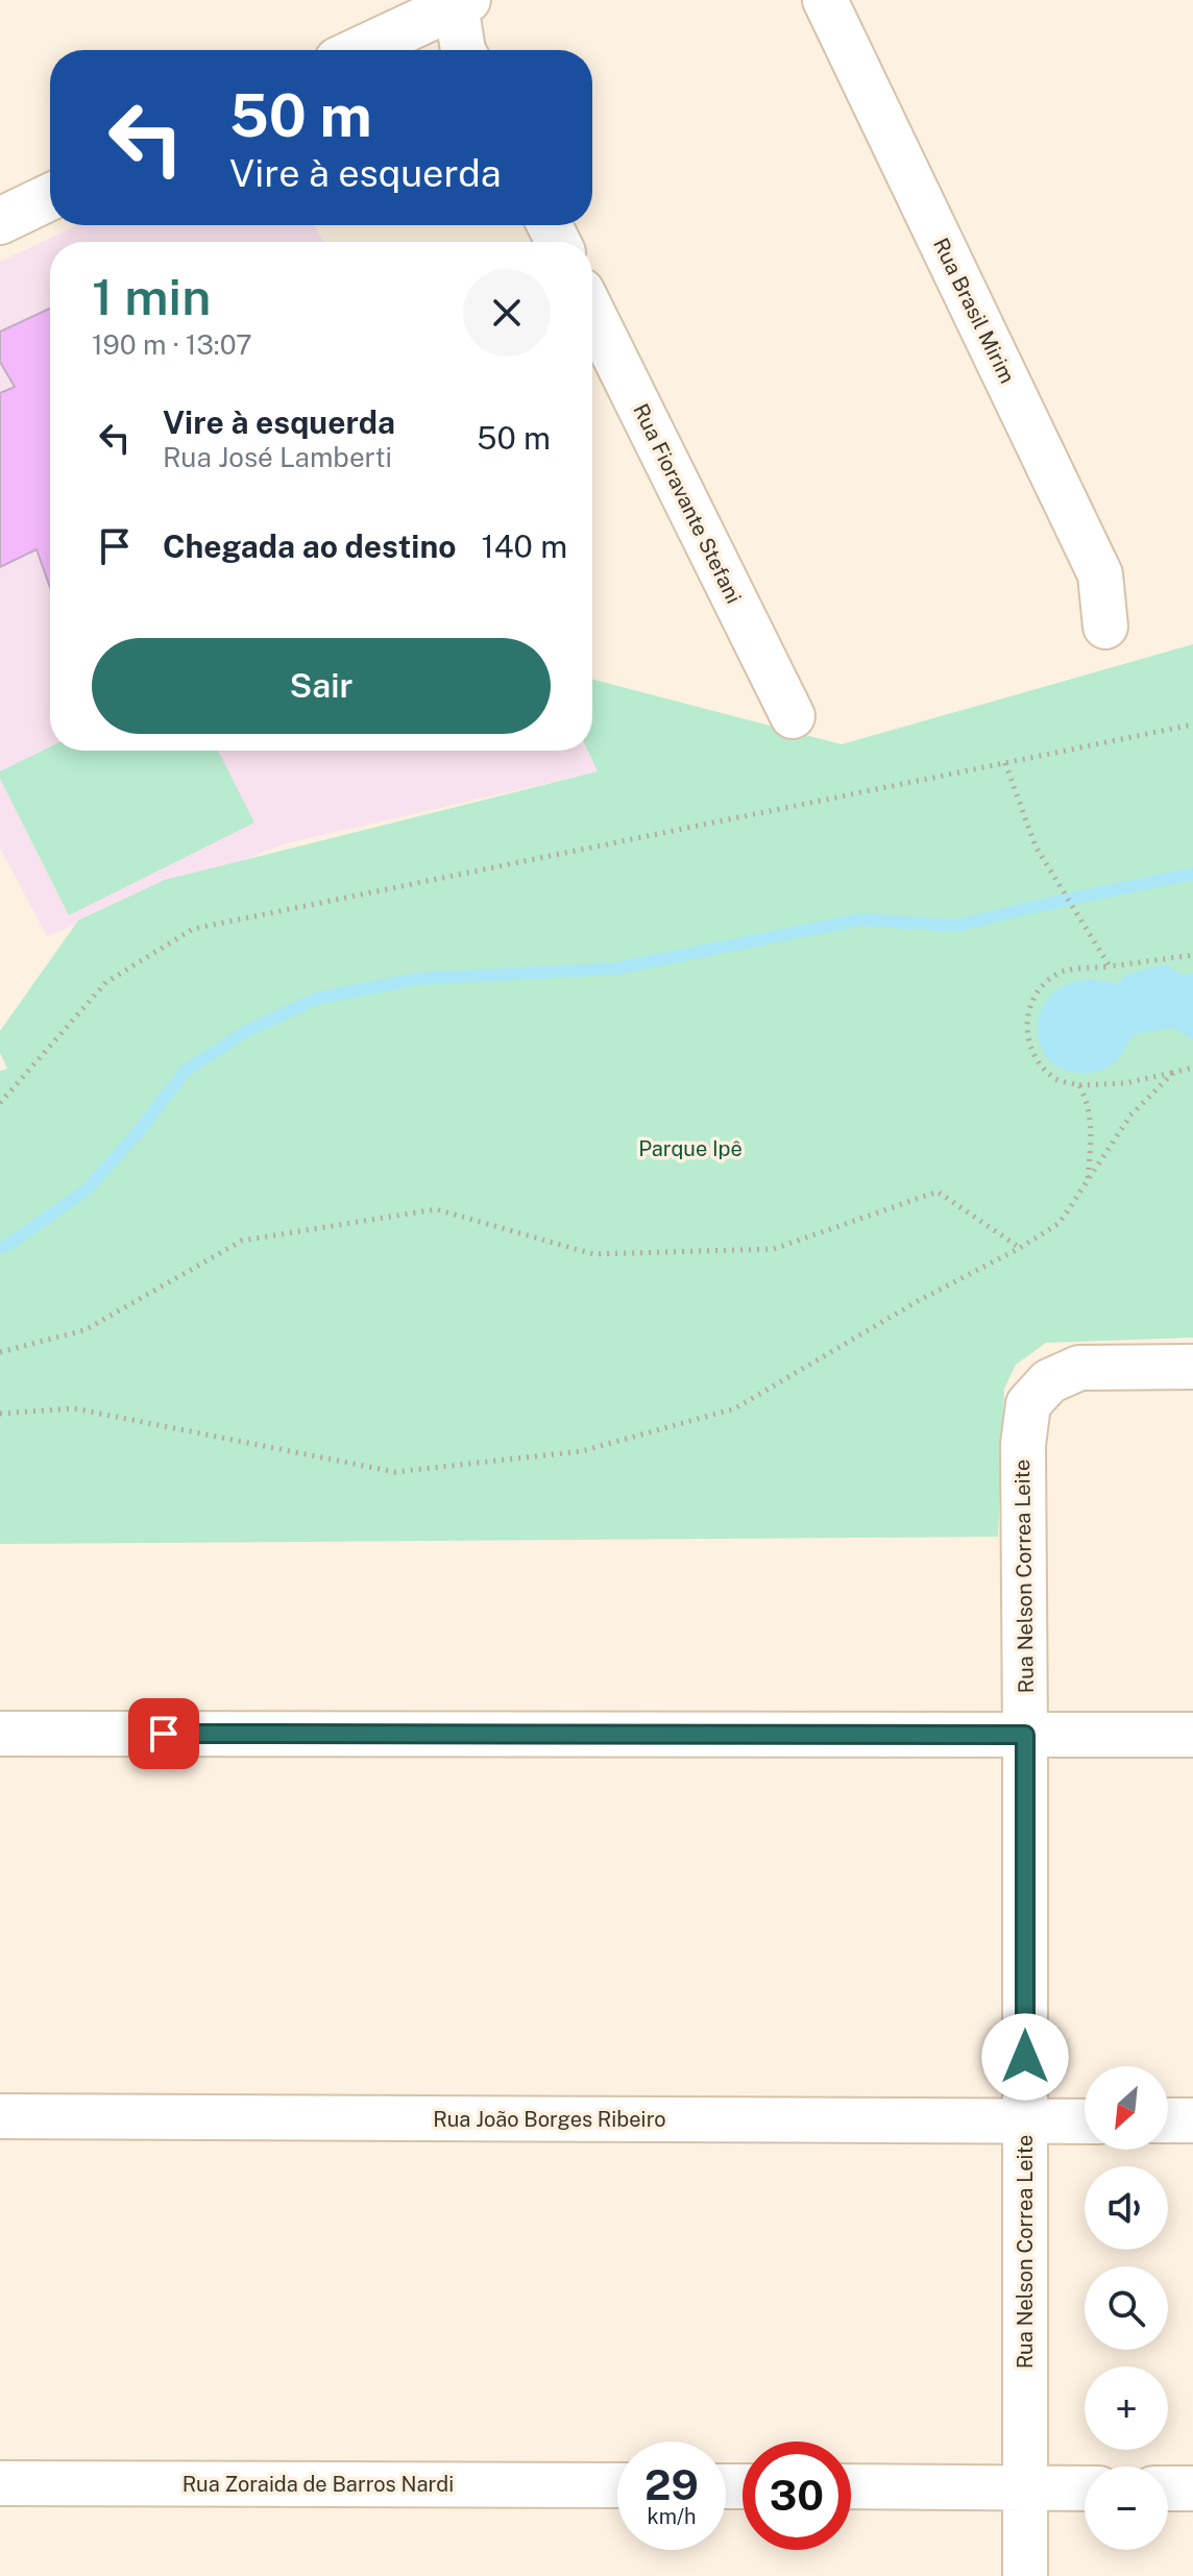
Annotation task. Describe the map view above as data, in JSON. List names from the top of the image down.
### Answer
{
  "streets": {
    "street": [
      "Rua Brasil Mirim",
      "Rua Fioravante Stefani",
      "Rua Nelson Correa Leite",
      "Rua João Borges Ribeiro",
      "Rua Zoraida de Barros Nardi"
    ]
  },
  "crossings": [
    ["Rua Nelson Correa Leite", "Rua João Borges Ribeiro"]
  ],
  "parks": ["Parque Ipê"],
  "north": "bottom left",
  "page": {
    "turn": ["50 m", "Vire à esquerda"],
    "heading": ["1 min", "190 m · 13:07"],
    "list": [
      {
        "name": "Vire à esquerda",
        "note": "Rua José Lamberti",
        "value": "50 m"
      },
      {
        "name": "Chegada ao destino",
        "value": "140 m"
      }
    ],
    "buttons": "Sair",
    "map_buttons": ["+", "−"],
    "speed": "29 km/h",
    "limit": "30"
  }
}
